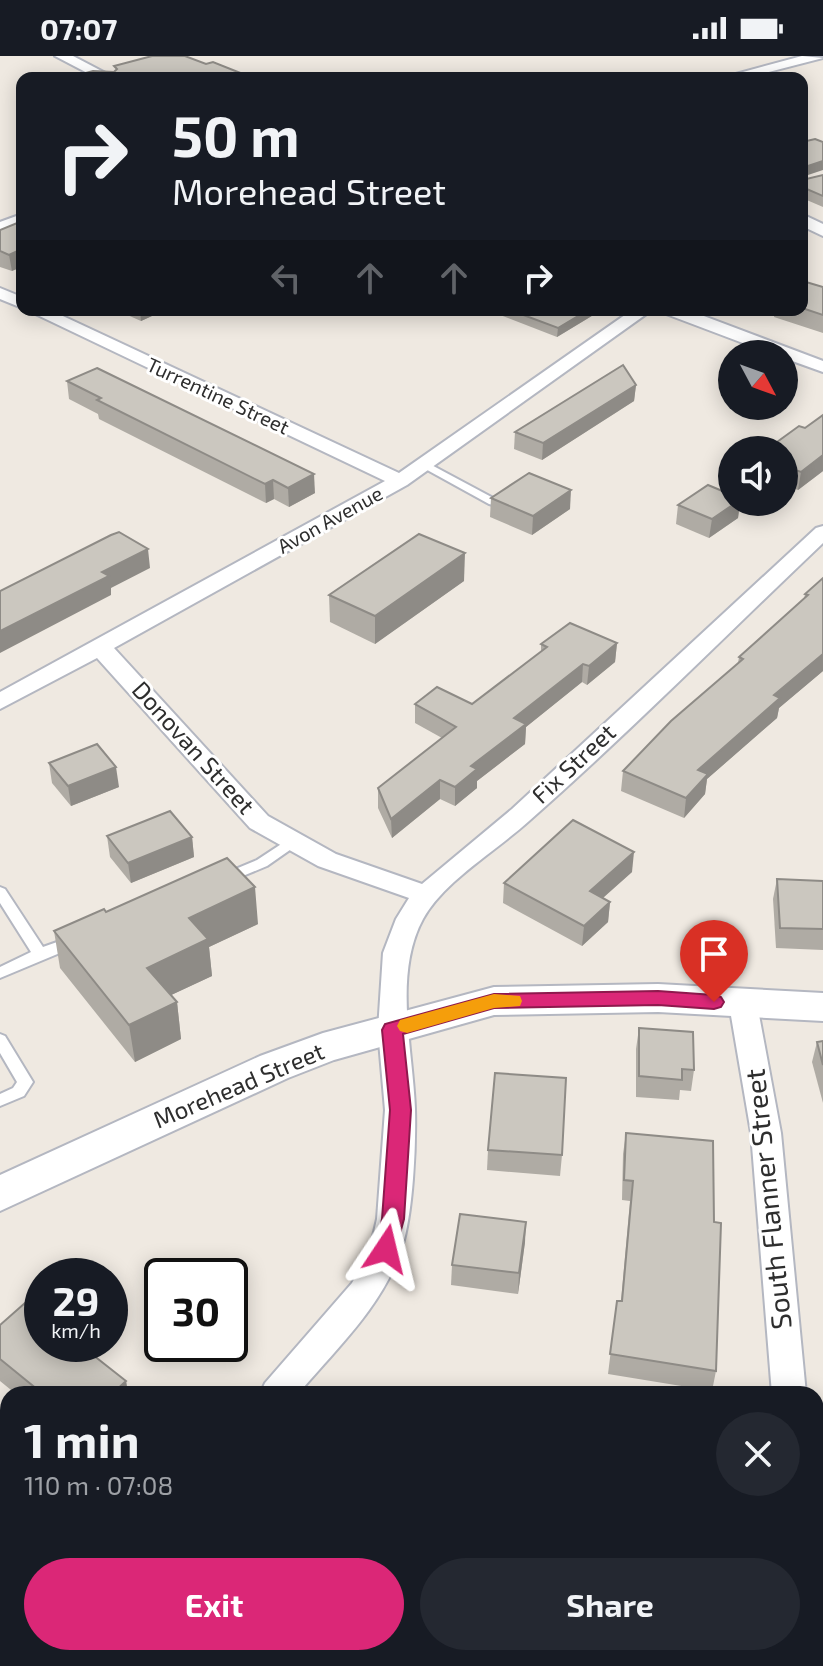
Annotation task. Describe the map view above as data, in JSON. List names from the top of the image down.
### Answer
{
  "streets": {
    "street": [
      "Turrentine Street",
      "Avon Avenue",
      "Donovan Street",
      "Fix Street",
      "Morehead Street",
      "South Flanner Street"
    ]
  },
  "crossings": [
    ["Turrentine Street", "Avon Avenue"],
    ["Avon Avenue", "Donovan Street"],
    ["Donovan Street", "Fix Street"],
    ["Fix Street", "Morehead Street"],
    ["Morehead Street", "South Flanner Street"]
  ],
  "north": "bottom right",
  "page": {
    "status": "07:07",
    "turn": ["50 m", "Morehead Street"],
    "speed": "29 km/h",
    "limit": "30",
    "heading": ["1 min", "110 m · 07:08"],
    "buttons": ["Exit", "Share"]
  }
}
